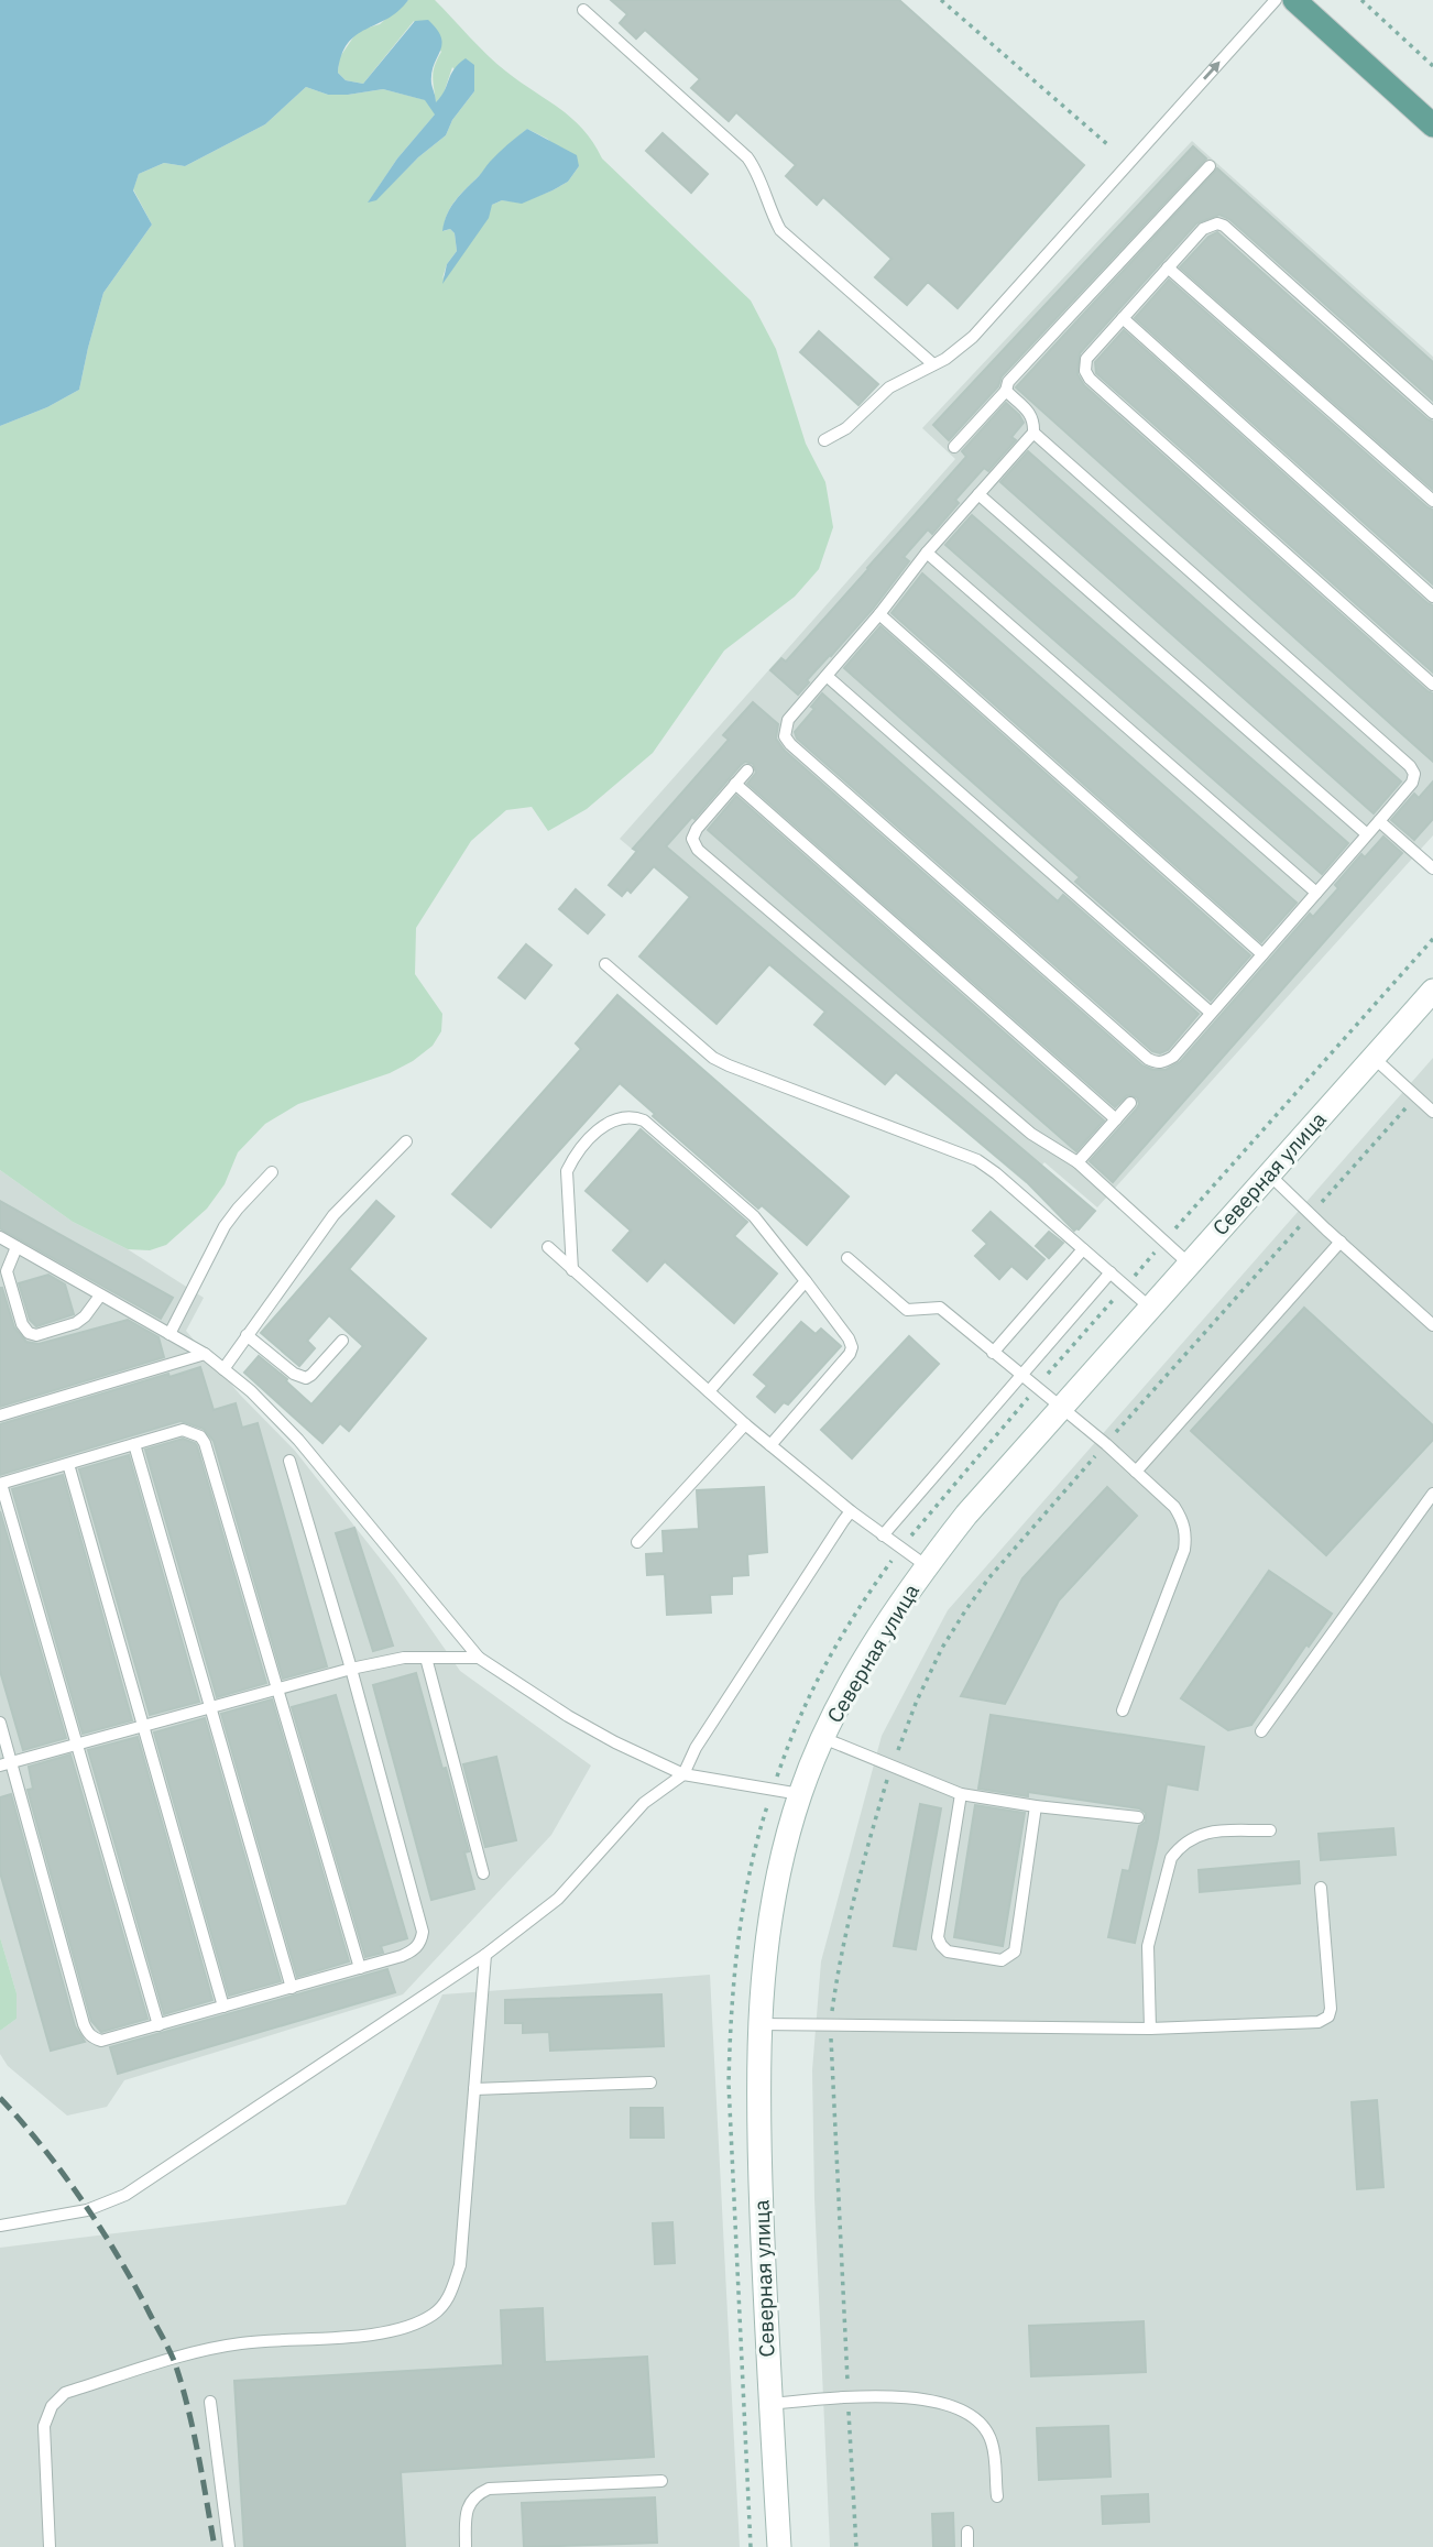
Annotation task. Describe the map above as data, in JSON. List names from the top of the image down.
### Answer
{
  "streets": {
    "main road": ["Северная улица"]
  }
}
